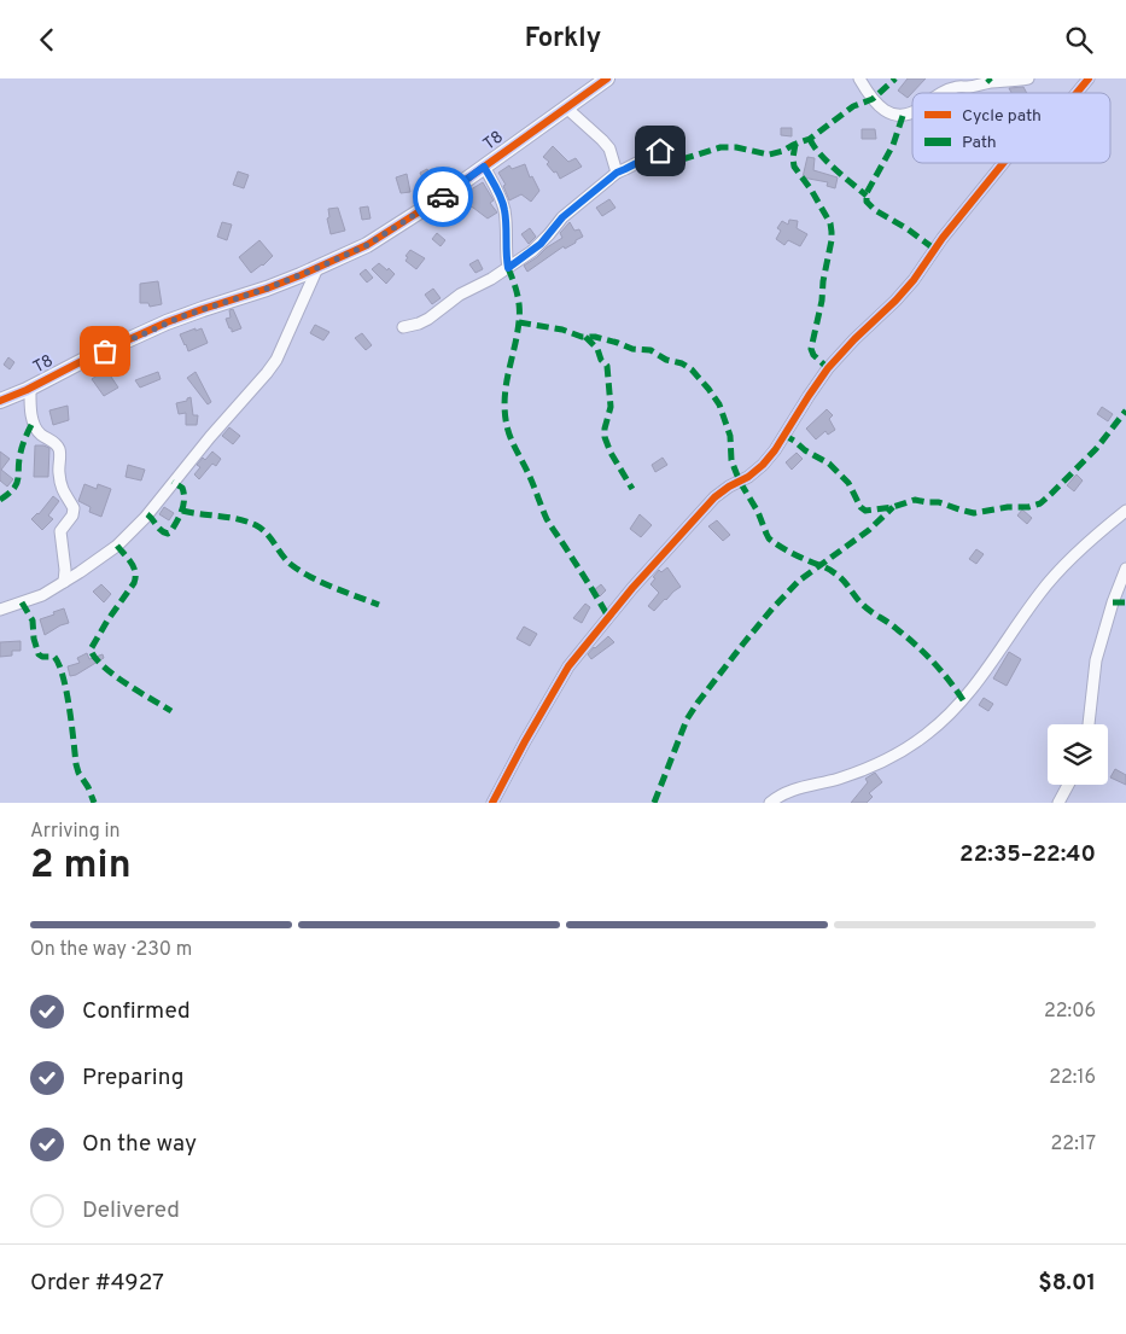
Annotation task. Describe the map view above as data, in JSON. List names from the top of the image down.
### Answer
{
  "streets": {
    "street": ["T8"]
  },
  "legend": ["Cycle path", "Path"],
  "page": {
    "header": "Forkly",
    "heading": ["2 min", "Arriving in", "22:35–22:40"],
    "panel": ["Order #4927", "$8.01"],
    "bar": "On the way · 230 m",
    "list": [
      ["Confirmed", "22:06"],
      ["Preparing", "22:16"],
      ["On the way", "22:17"],
      "Delivered"
    ]
  }
}
